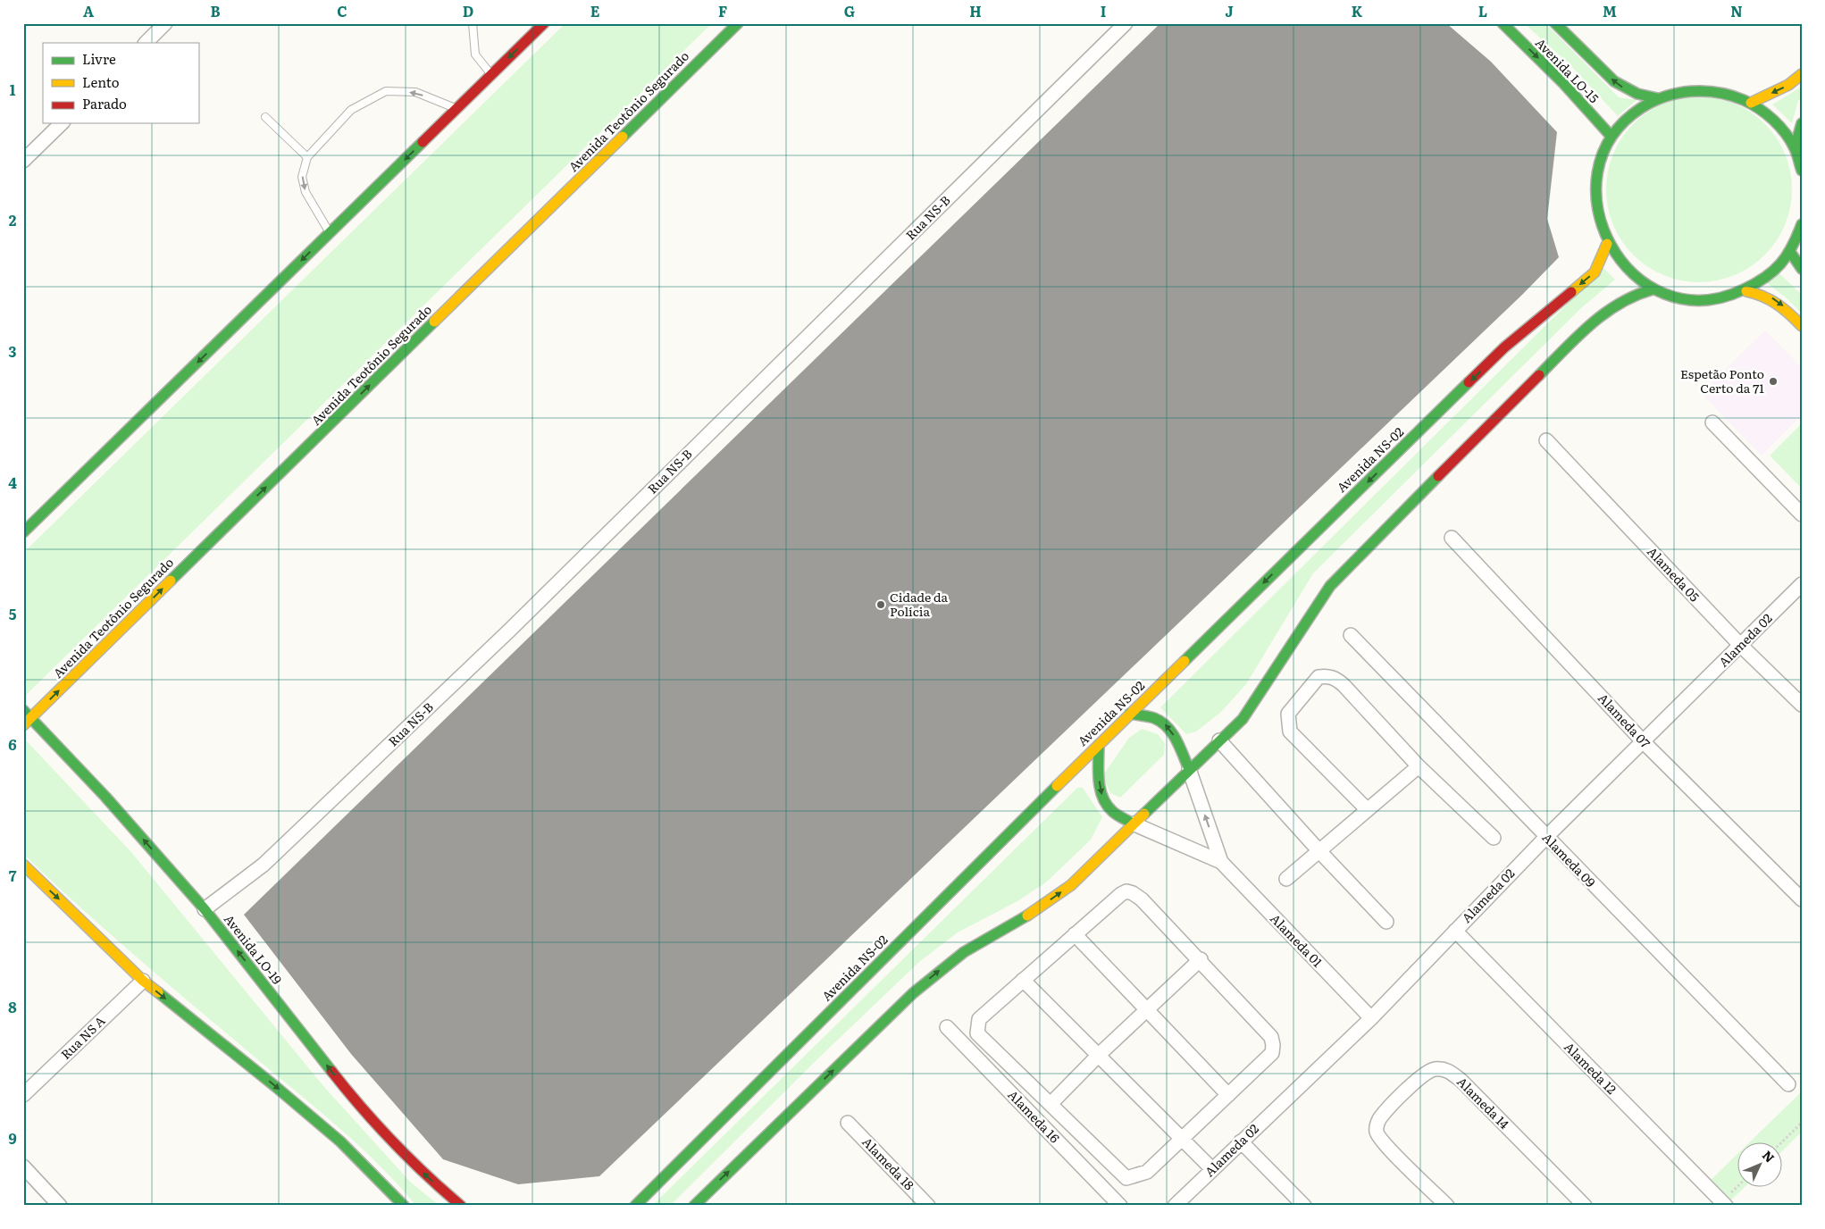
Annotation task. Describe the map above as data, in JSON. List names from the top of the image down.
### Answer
{
  "streets": {
    "street": [
      "Avenida LO-15",
      "Avenida Teotônio Segurado",
      "Rua NS-B",
      "Avenida NS-02",
      "Alameda 05",
      "Alameda 02",
      "Alameda 07",
      "Alameda 09",
      "Alameda 01",
      "Avenida LO-19",
      "Rua NS A",
      "Alameda 12",
      "Alameda 14",
      "Alameda 16",
      "Alameda 18"
    ]
  },
  "crossings": [
    ["Avenida Teotônio Segurado", "Avenida LO-19"],
    ["Rua NS-B", "Avenida LO-19"],
    ["Avenida NS-02", "Alameda 01"],
    ["Alameda 05", "Alameda 02"],
    ["Alameda 02", "Alameda 07"],
    ["Alameda 02", "Alameda 09"],
    ["Alameda 02", "Alameda 01"],
    ["Alameda 02", "Alameda 12"]
  ],
  "one_way": ["Avenida Teotônio Segurado"],
  "places": ["Espetão Ponto Certo da 71", "Cidade da Polícia"],
  "legend": ["Livre", "Lento", "Parado"],
  "north": "top right",
  "grid": {
    "columns": [
      "A",
      "B",
      "C",
      "D",
      "E",
      "F",
      "G",
      "H",
      "I",
      "J",
      "K",
      "L",
      "M",
      "N"
    ],
    "rows": [
      "1",
      "2",
      "3",
      "4",
      "5",
      "6",
      "7",
      "8",
      "9"
    ]
  }
}
